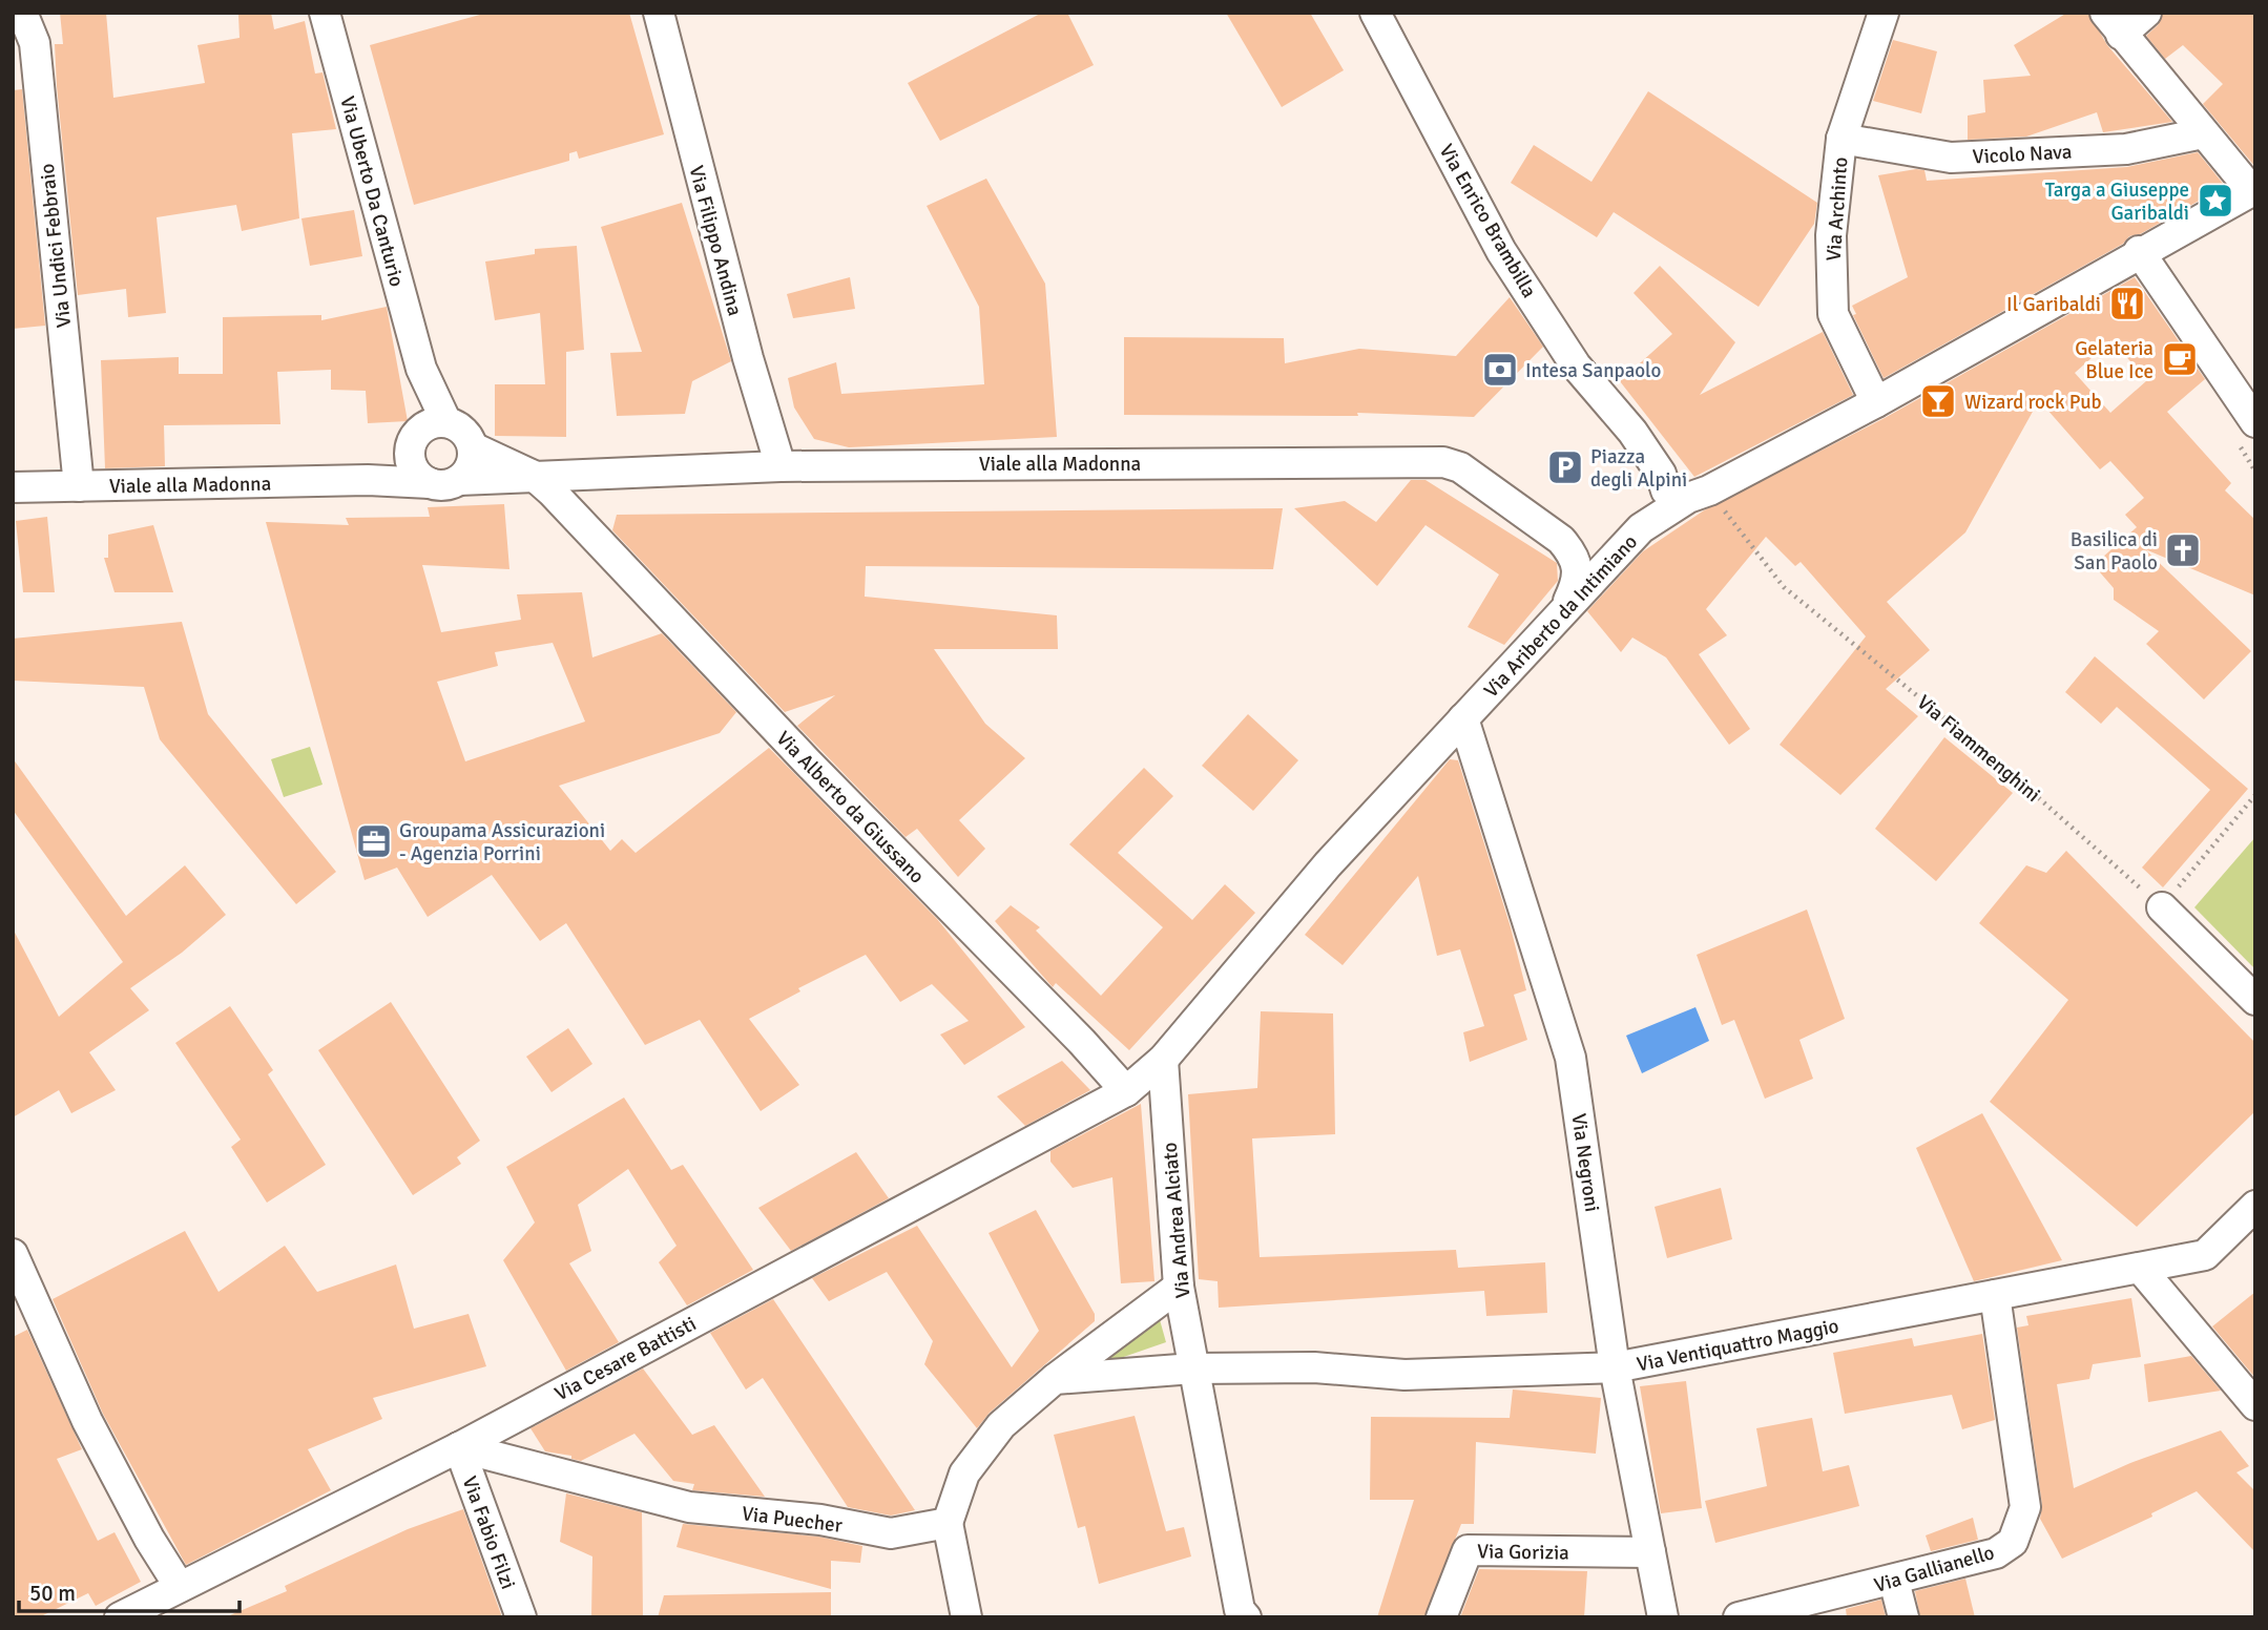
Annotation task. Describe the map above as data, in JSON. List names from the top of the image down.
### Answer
{
  "streets": {
    "street": [
      "Vicolo Nava",
      "Via Uberto Da Canturio",
      "Via Archinto",
      "Via Enrico Brambilla",
      "Via Filippo Andina",
      "Via Undici Febbraio",
      "Viale alla Madonna",
      "Via Ariberto da Intimiano",
      "Via Alberto da Giussano",
      "Via Negroni",
      "Via Andrea Alciato",
      "Via Ventiquattro Maggio",
      "Via Cesare Battisti",
      "Via Puecher",
      "Via Fabio Filzi",
      "Via Gorizia",
      "Via Gallianello"
    ],
    "path": ["Via Fiammenghini"]
  },
  "crossings": [
    ["Vicolo Nava", "Via Archinto"],
    ["Via Uberto Da Canturio", "Viale alla Madonna"],
    ["Via Archinto", "Via Ariberto da Intimiano"],
    ["Via Filippo Andina", "Viale alla Madonna"],
    ["Via Undici Febbraio", "Viale alla Madonna"],
    ["Viale alla Madonna", "Via Ariberto da Intimiano"],
    ["Viale alla Madonna", "Via Alberto da Giussano"],
    ["Via Ariberto da Intimiano", "Via Fiammenghini"],
    ["Via Ariberto da Intimiano", "Via Alberto da Giussano"],
    ["Via Ariberto da Intimiano", "Via Negroni"],
    ["Via Ariberto da Intimiano", "Via Andrea Alciato"],
    ["Via Ariberto da Intimiano", "Via Cesare Battisti"],
    ["Via Alberto da Giussano", "Via Cesare Battisti"],
    ["Via Negroni", "Via Ventiquattro Maggio"],
    ["Via Negroni", "Via Gorizia"],
    ["Via Andrea Alciato", "Via Ventiquattro Maggio"],
    ["Via Ventiquattro Maggio", "Via Gallianello"],
    ["Via Cesare Battisti", "Via Puecher"],
    ["Via Cesare Battisti", "Via Fabio Filzi"],
    ["Via Puecher", "Via Fabio Filzi"]
  ],
  "places": {
    "place": ["Targa a Giuseppe Garibaldi"],
    "restaurant": ["Il Garibaldi"],
    "cafe": ["Gelateria Blue Ice"],
    "bank": ["Intesa Sanpaolo"],
    "bar": ["Wizard rock Pub"],
    "parking": ["Piazza degli Alpini"],
    "church": ["Basilica di San Paolo"],
    "office": ["Groupama Assicurazioni - Agenzia Porrini"]
  },
  "scale_bar": "50 m"
}
